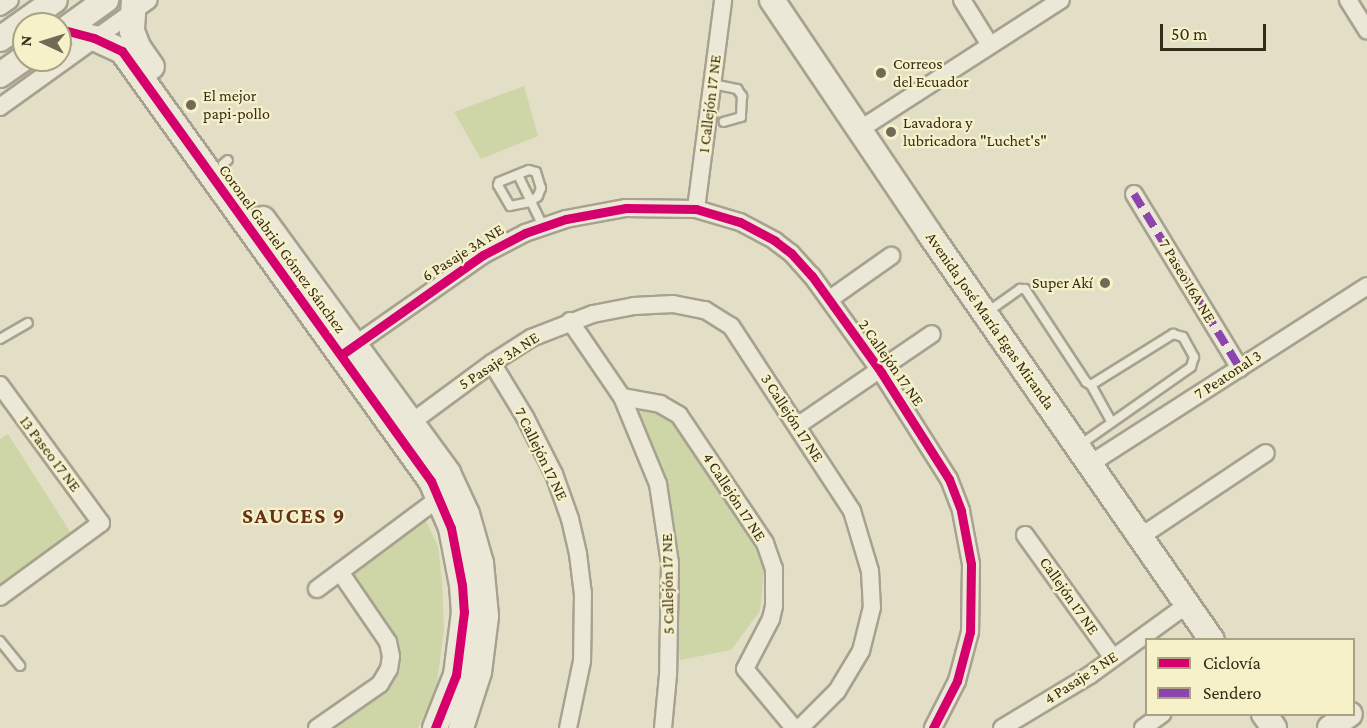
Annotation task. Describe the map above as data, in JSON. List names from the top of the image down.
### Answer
{
  "streets": {
    "street": [
      "1 Callejón 17 NE",
      "Coronel Gabriel Gómez Sánchez",
      "6 Pasaje 3A NE",
      "7 Paseo 16A NE",
      "Avenida José María Egas Miranda",
      "5 Pasaje 3A NE",
      "2 Callejón 17 NE",
      "7 Peatonal 3",
      "3 Callejón 17 NE",
      "13 Paseo 17 NE",
      "7 Callejón 17 NE",
      "4 Callejón 17 NE",
      "5 Callejón 17 NE",
      "Callejón 17 NE",
      "4 Pasaje 3 NE"
    ]
  },
  "crossings": [
    ["1 Callejón 17 NE", "6 Pasaje 3A NE"],
    ["Coronel Gabriel Gómez Sánchez", "6 Pasaje 3A NE"],
    ["Coronel Gabriel Gómez Sánchez", "5 Pasaje 3A NE"],
    ["6 Pasaje 3A NE", "2 Callejón 17 NE"],
    ["7 Paseo 16A NE", "7 Peatonal 3"],
    ["Avenida José María Egas Miranda", "7 Peatonal 3"],
    ["Avenida José María Egas Miranda", "4 Pasaje 3 NE"],
    ["5 Pasaje 3A NE", "3 Callejón 17 NE"],
    ["5 Pasaje 3A NE", "7 Callejón 17 NE"],
    ["5 Pasaje 3A NE", "5 Callejón 17 NE"],
    ["4 Callejón 17 NE", "5 Callejón 17 NE"],
    ["Callejón 17 NE", "4 Pasaje 3 NE"]
  ],
  "districts": ["SAUCES 9"],
  "places": [
    "Correos del Ecuador",
    "El mejor papi-pollo",
    "Lavadora y lubricadora \"Luchet's\"",
    "Super Akí"
  ],
  "legend": ["Ciclovía", "Sendero"],
  "scale_bar": "50 m",
  "north": "left"
}
